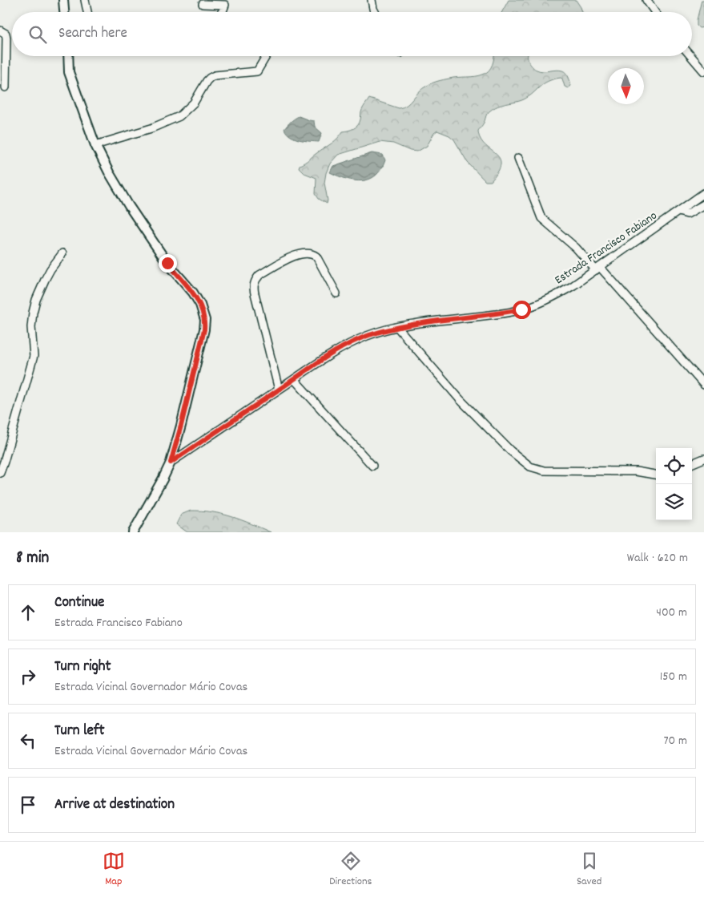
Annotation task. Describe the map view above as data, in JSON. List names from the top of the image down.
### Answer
{
  "streets": {
    "street": ["Estrada Francisco Fabiano"]
  },
  "north": "bottom",
  "page": {
    "search": "Search here",
    "heading": ["8 min", "Walk · 620 m"],
    "list": [
      ["Continue", "Estrada Francisco Fabiano", "400 m"],
      ["Turn right", "Estrada Vicinal Governador Mário Covas", "150 m"],
      ["Turn left", "Estrada Vicinal Governador Mário Covas", "70 m"],
      "Arrive at destination"
    ],
    "nav": ["Map", "Directions", "Saved"]
  }
}
